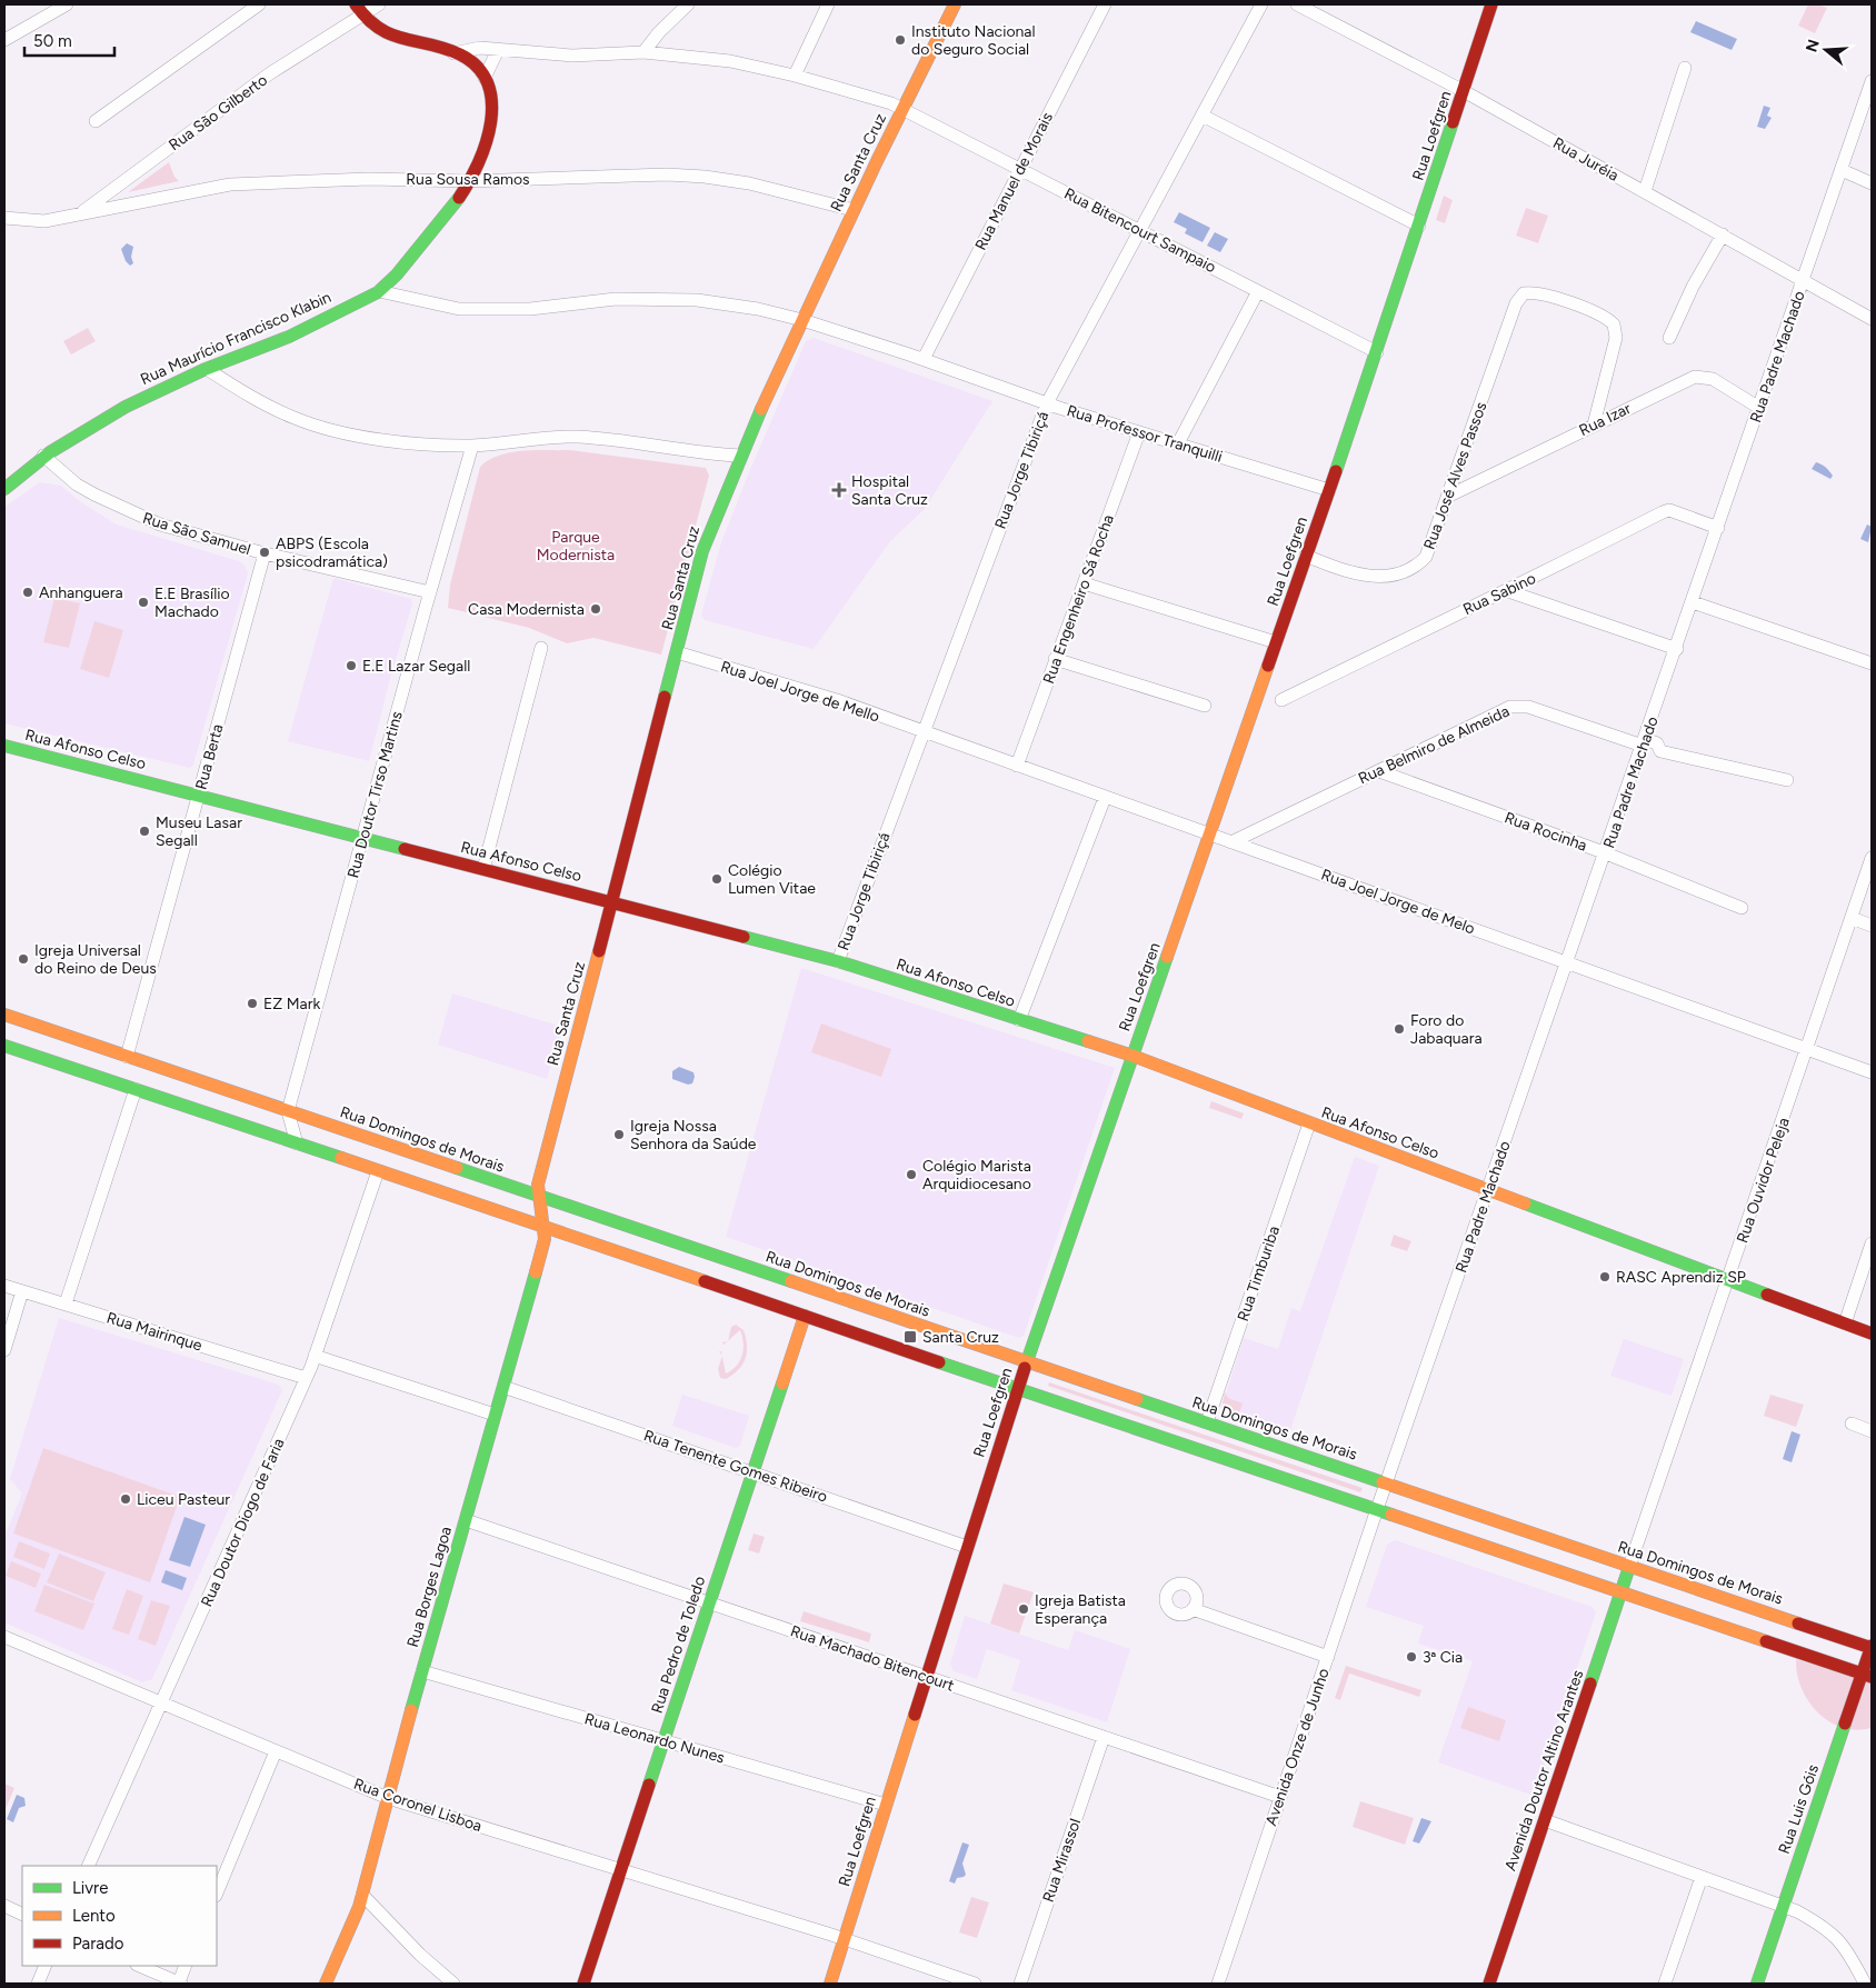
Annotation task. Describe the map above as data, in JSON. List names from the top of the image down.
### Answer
{
  "streets": {
    "street": [
      "Rua São Gilberto",
      "Rua Loefgren",
      "Rua Juréia",
      "Rua Santa Cruz",
      "Rua Sousa Ramos",
      "Rua Manuel de Morais",
      "Rua Bitencourt Sampaio",
      "Rua Maurício Francisco Klabin",
      "Rua Padre Machado",
      "Rua Izar",
      "Rua Professor Tranquilli",
      "Rua Jorge Tibiriçá",
      "Rua José Alves Passos",
      "Rua São Samuel",
      "Rua Sabino",
      "Rua Engenheiro Sá Rocha",
      "Rua Joel Jorge de Mello",
      "Rua Belmiro de Almeida",
      "Rua Afonso Celso",
      "Rua Berta",
      "Rua Doutor Tirso Martins",
      "Rua Rocinha",
      "Rua Joel Jorge de Melo",
      "Rua Domingos de Morais",
      "Rua Ouvidor Peleja",
      "Rua Timburiba",
      "Rua Mairinque",
      "Rua Tenente Gomes Ribeiro",
      "Rua Doutor Diogo de Faria",
      "Rua Borges Lagoa",
      "Rua Pedro de Toledo",
      "Rua Machado Bitencourt",
      "Rua Leonardo Nunes",
      "Avenida Onze de Junho",
      "Avenida Doutor Altino Arantes",
      "Rua Coronel Lisboa",
      "Rua Luis Góis",
      "Rua Mirassol"
    ]
  },
  "crossings": [
    ["Rua São Gilberto", "Rua Sousa Ramos"],
    ["Rua Loefgren", "Rua Juréia"],
    ["Rua Loefgren", "Rua Bitencourt Sampaio"],
    ["Rua Loefgren", "Rua Professor Tranquilli"],
    ["Rua Loefgren", "Rua José Alves Passos"],
    ["Rua Loefgren", "Rua Afonso Celso"],
    ["Rua Loefgren", "Rua Joel Jorge de Melo"],
    ["Rua Loefgren", "Rua Domingos de Morais"],
    ["Rua Loefgren", "Rua Tenente Gomes Ribeiro"],
    ["Rua Loefgren", "Rua Machado Bitencourt"],
    ["Rua Loefgren", "Rua Leonardo Nunes"],
    ["Rua Loefgren", "Rua Coronel Lisboa"],
    ["Rua Juréia", "Rua Padre Machado"],
    ["Rua Santa Cruz", "Rua Sousa Ramos"],
    ["Rua Santa Cruz", "Rua Bitencourt Sampaio"],
    ["Rua Santa Cruz", "Rua Professor Tranquilli"],
    ["Rua Santa Cruz", "Rua Joel Jorge de Mello"],
    ["Rua Santa Cruz", "Rua Afonso Celso"],
    ["Rua Santa Cruz", "Rua Domingos de Morais"],
    ["Rua Santa Cruz", "Rua Borges Lagoa"],
    ["Rua Sousa Ramos", "Rua Maurício Francisco Klabin"],
    ["Rua Manuel de Morais", "Rua Bitencourt Sampaio"],
    ["Rua Manuel de Morais", "Rua Professor Tranquilli"],
    ["Rua Bitencourt Sampaio", "Rua Jorge Tibiriçá"],
    ["Rua Maurício Francisco Klabin", "Rua Professor Tranquilli"],
    ["Rua Maurício Francisco Klabin", "Rua São Samuel"],
    ["Rua Padre Machado", "Rua Izar"],
    ["Rua Padre Machado", "Rua Sabino"],
    ["Rua Padre Machado", "Rua Belmiro de Almeida"],
    ["Rua Padre Machado", "Rua Afonso Celso"],
    ["Rua Padre Machado", "Rua Rocinha"],
    ["Rua Padre Machado", "Rua Joel Jorge de Melo"],
    ["Rua Padre Machado", "Rua Domingos de Morais"],
    ["Rua Padre Machado", "Avenida Onze de Junho"],
    ["Rua Izar", "Rua José Alves Passos"],
    ["Rua Professor Tranquilli", "Rua Jorge Tibiriçá"],
    ["Rua Professor Tranquilli", "Rua Engenheiro Sá Rocha"],
    ["Rua Jorge Tibiriçá", "Rua Joel Jorge de Mello"],
    ["Rua Jorge Tibiriçá", "Rua Afonso Celso"],
    ["Rua Jorge Tibiriçá", "Rua Joel Jorge de Melo"],
    ["Rua São Samuel", "Rua Berta"],
    ["Rua São Samuel", "Rua Doutor Tirso Martins"],
    ["Rua Engenheiro Sá Rocha", "Rua Joel Jorge de Melo"],
    ["Rua Joel Jorge de Mello", "Rua Joel Jorge de Melo"],
    ["Rua Belmiro de Almeida", "Rua Rocinha"],
    ["Rua Belmiro de Almeida", "Rua Joel Jorge de Melo"],
    ["Rua Afonso Celso", "Rua Berta"],
    ["Rua Afonso Celso", "Rua Doutor Tirso Martins"],
    ["Rua Afonso Celso", "Rua Ouvidor Peleja"],
    ["Rua Afonso Celso", "Rua Timburiba"],
    ["Rua Berta", "Rua Domingos de Morais"],
    ["Rua Doutor Tirso Martins", "Rua Domingos de Morais"],
    ["Rua Joel Jorge de Melo", "Rua Ouvidor Peleja"],
    ["Rua Domingos de Morais", "Rua Ouvidor Peleja"],
    ["Rua Domingos de Morais", "Rua Timburiba"],
    ["Rua Domingos de Morais", "Rua Borges Lagoa"],
    ["Rua Domingos de Morais", "Avenida Doutor Altino Arantes"],
    ["Rua Domingos de Morais", "Rua Luis Góis"],
    ["Rua Ouvidor Peleja", "Avenida Doutor Altino Arantes"],
    ["Rua Mairinque", "Rua Doutor Diogo de Faria"],
    ["Rua Tenente Gomes Ribeiro", "Rua Borges Lagoa"],
    ["Rua Tenente Gomes Ribeiro", "Rua Pedro de Toledo"],
    ["Rua Doutor Diogo de Faria", "Rua Coronel Lisboa"],
    ["Rua Borges Lagoa", "Rua Machado Bitencourt"],
    ["Rua Borges Lagoa", "Rua Leonardo Nunes"],
    ["Rua Borges Lagoa", "Rua Coronel Lisboa"],
    ["Rua Pedro de Toledo", "Rua Machado Bitencourt"],
    ["Rua Pedro de Toledo", "Rua Leonardo Nunes"],
    ["Rua Pedro de Toledo", "Rua Coronel Lisboa"],
    ["Rua Machado Bitencourt", "Avenida Onze de Junho"],
    ["Rua Machado Bitencourt", "Rua Mirassol"]
  ],
  "parks": ["Parque Modernista"],
  "places": {
    "other": [
      "Instituto Nacional do Seguro Social",
      "ABPS (Escola psicodramática)",
      "Anhanguera",
      "E.E Brasílio Machado",
      "Casa Modernista",
      "E.E Lazar Segall",
      "Museu Lasar Segall",
      "Colégio Lumen Vitae",
      "Igreja Universal do Reino de Deus",
      "EZ Mark",
      "Foro do Jabaquara",
      "Igreja Nossa Senhora da Saúde",
      "Colégio Marista Arquidiocesano",
      "RASC Aprendiz SP",
      "Liceu Pasteur",
      "Igreja Batista Esperança",
      "3ª Cia"
    ],
    "health": ["Hospital Santa Cruz"],
    "transit": ["Santa Cruz"]
  },
  "legend": ["Livre", "Lento", "Parado"],
  "scale_bar": "50 m",
  "north": "left"
}
